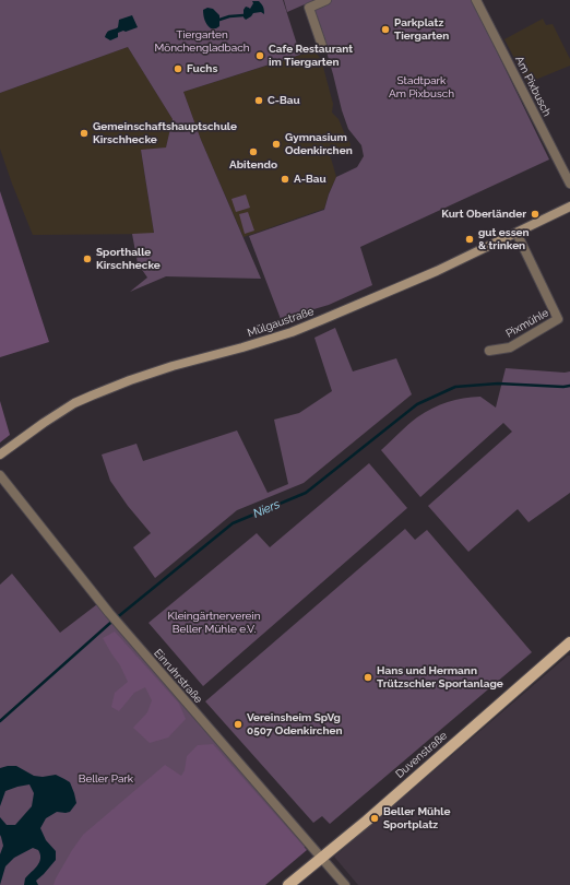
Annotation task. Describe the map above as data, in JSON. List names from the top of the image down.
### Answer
{
  "streets": {
    "main road": ["Duvenstraße"],
    "street": [
      "Am Pixbusch",
      "Mülgaustraße",
      "Pixmühle",
      "Einruhrstraße"
    ]
  },
  "crossings": [
    ["Mülgaustraße", "Pixmühle"],
    ["Einruhrstraße", "Duvenstraße"]
  ],
  "water": ["Niers"],
  "parks": [
    "Tiergarten Mönchengladbach",
    "Stadtpark Am Pixbusch",
    "Kleingärtnerverein Beller Mühle e.V.",
    "Beller Park"
  ],
  "places": [
    "Parkplatz Tiergarten",
    "Cafe Restaurant im Tiergarten",
    "Fuchs",
    "C-Bau",
    "Gemeinschaftshauptschule Kirschhecke",
    "Gymnasium Odenkirchen",
    "Abitendo",
    "A-Bau",
    "Kurt Oberländer",
    "gut essen & trinken",
    "Sporthalle Kirschhecke",
    "Hans und Hermann Trützschler Sportanlage",
    "Vereinsheim SpVg 0507 Odenkirchen",
    "Beller Mühle Sportplatz"
  ]
}
